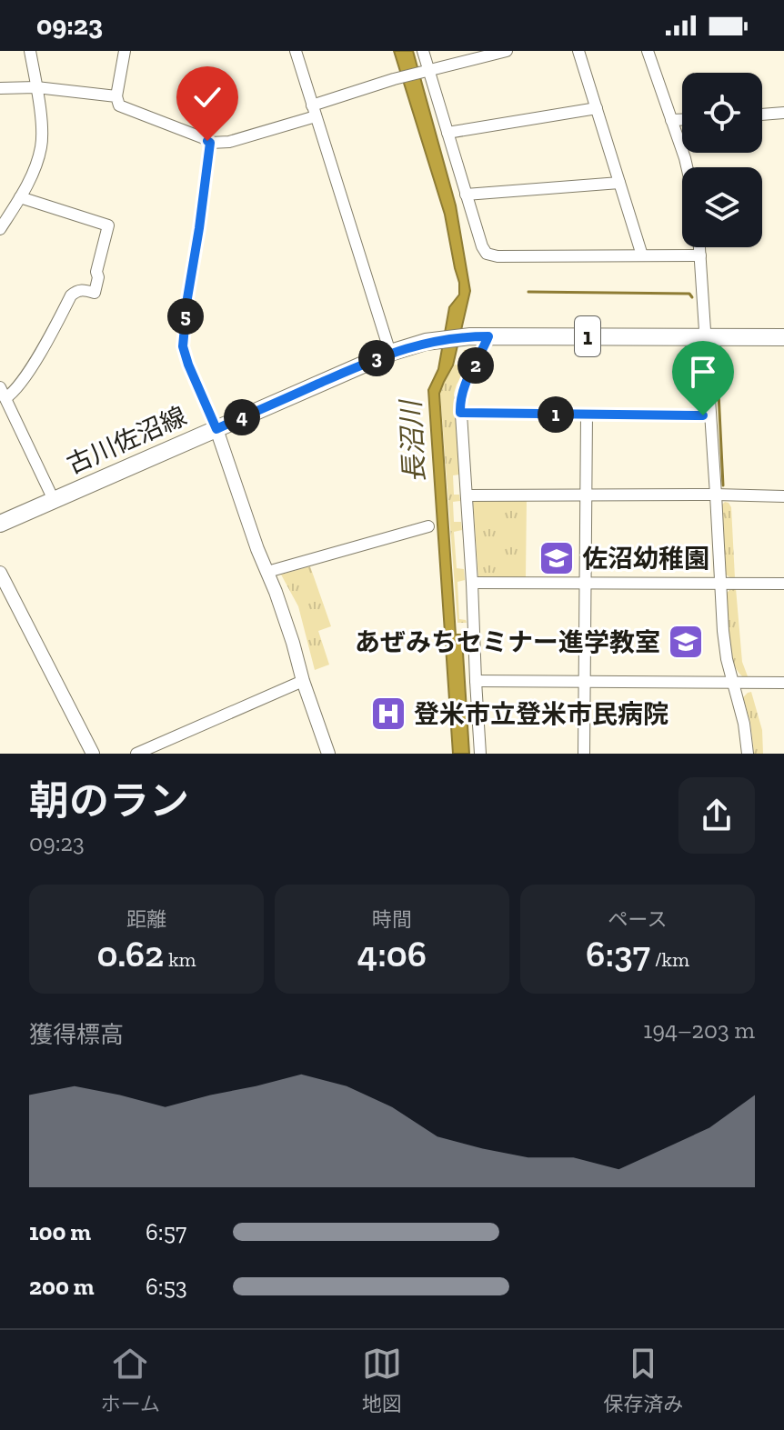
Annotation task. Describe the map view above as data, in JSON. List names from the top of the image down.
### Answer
{
  "streets": {
    "main road": ["1", "古川佐沼線"]
  },
  "water": ["長沼川"],
  "places": {
    "school or university": ["佐沼幼稚園", "あぜみちセミナー進学教室"],
    "hospital": ["登米市立登米市民病院"]
  },
  "page": {
    "status": "09:23",
    "pins": [
      "5",
      "3",
      "2",
      "1",
      "4"
    ],
    "heading": ["朝のラン", "09:23"],
    "stats": [
      ["距離", "0.62 km"],
      ["時間", "4:06"],
      ["ペース", "6:37 /km"]
    ],
    "chart": ["獲得標高", "194–203 m"],
    "list": [
      {
        "name": "100 m",
        "note": "6:57"
      },
      {
        "name": "200 m",
        "note": "6:53"
      }
    ],
    "tabs": ["ホーム", "地図", "保存済み"]
  }
}
